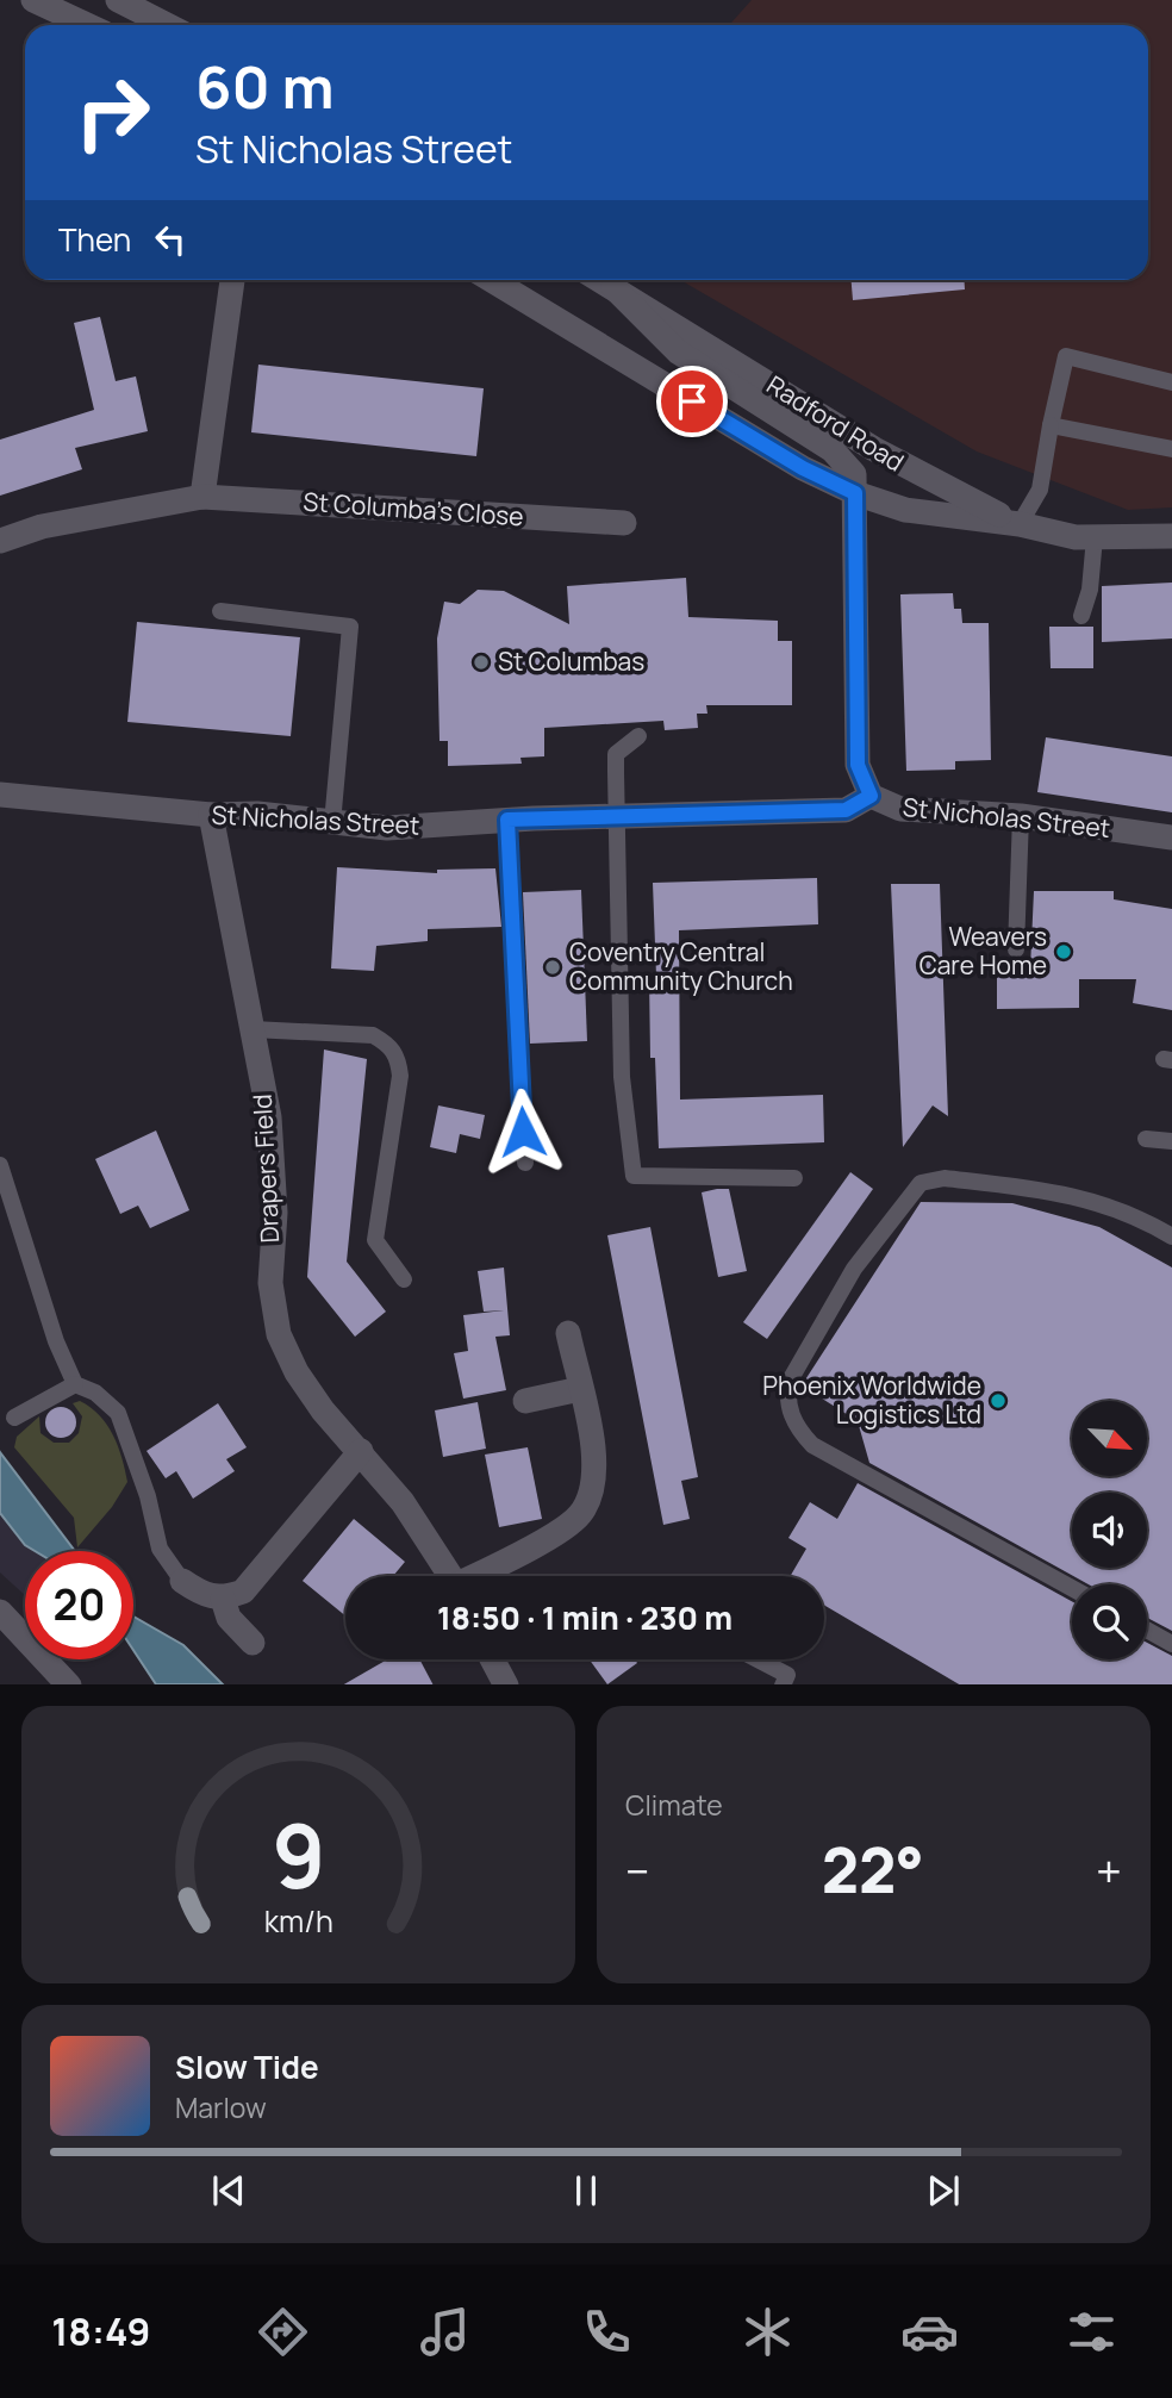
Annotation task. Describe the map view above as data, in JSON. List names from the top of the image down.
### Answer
{
  "streets": {
    "street": [
      "Radford Road",
      "St Columba's Close",
      "St Nicholas Street",
      "Drapers Field"
    ]
  },
  "crossings": [
    ["St Nicholas Street", "Drapers Field"]
  ],
  "places": [
    "St Columbas",
    "Weavers Care Home",
    "Coventry Central Community Church",
    "Phoenix Worldwide Logistics Ltd"
  ],
  "north": "bottom right",
  "page": {
    "turn": ["60 m", "St Nicholas Street"],
    "then": "Then",
    "limit": "20",
    "trip": "18:50 · 1 min · 230 m",
    "tile": "Climate",
    "heat": ["−", "22°", "+"],
    "song": ["Slow Tide", "Marlow"],
    "tabs": "18:49",
    "gauge": ["9", "km/h"]
  }
}
